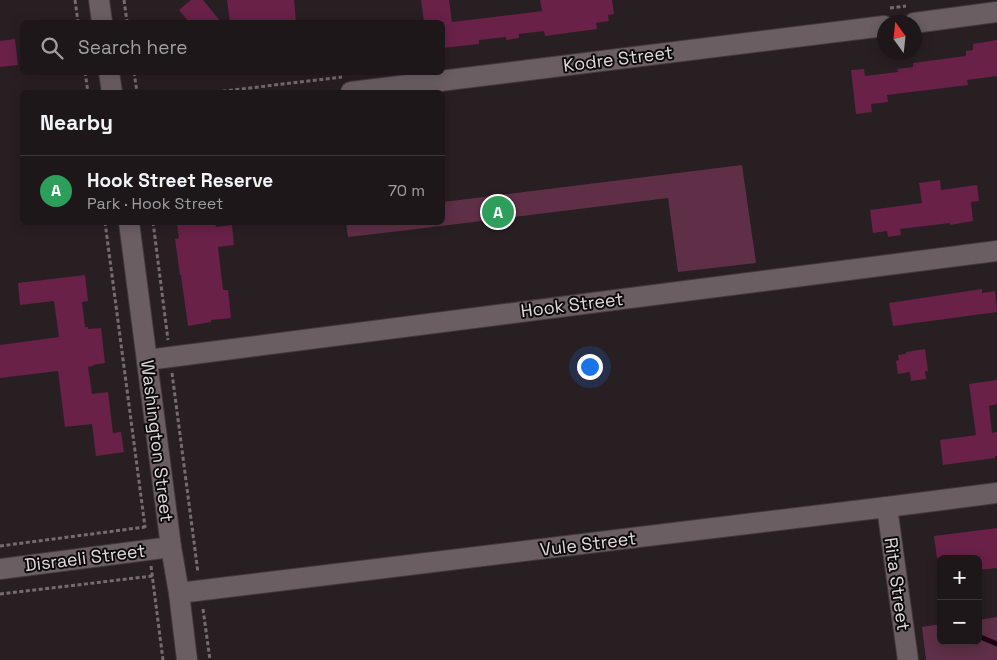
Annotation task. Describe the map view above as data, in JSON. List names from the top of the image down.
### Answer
{
  "streets": {
    "street": [
      "Kodre Street",
      "Hook Street",
      "Washington Street",
      "Vule Street",
      "Disraeli Street",
      "Rita Street"
    ]
  },
  "crossings": [
    ["Hook Street", "Washington Street"],
    ["Washington Street", "Vule Street"],
    ["Washington Street", "Disraeli Street"],
    ["Vule Street", "Rita Street"]
  ],
  "north": "top",
  "page": {
    "search": "Search here",
    "heading": "Nearby",
    "list": [
      {
        "mark": "A",
        "name": "Hook Street Reserve",
        "note": "Park · Hook Street",
        "value": "70 m"
      }
    ],
    "pins": "A",
    "map_buttons": ["+", "−"]
  }
}
